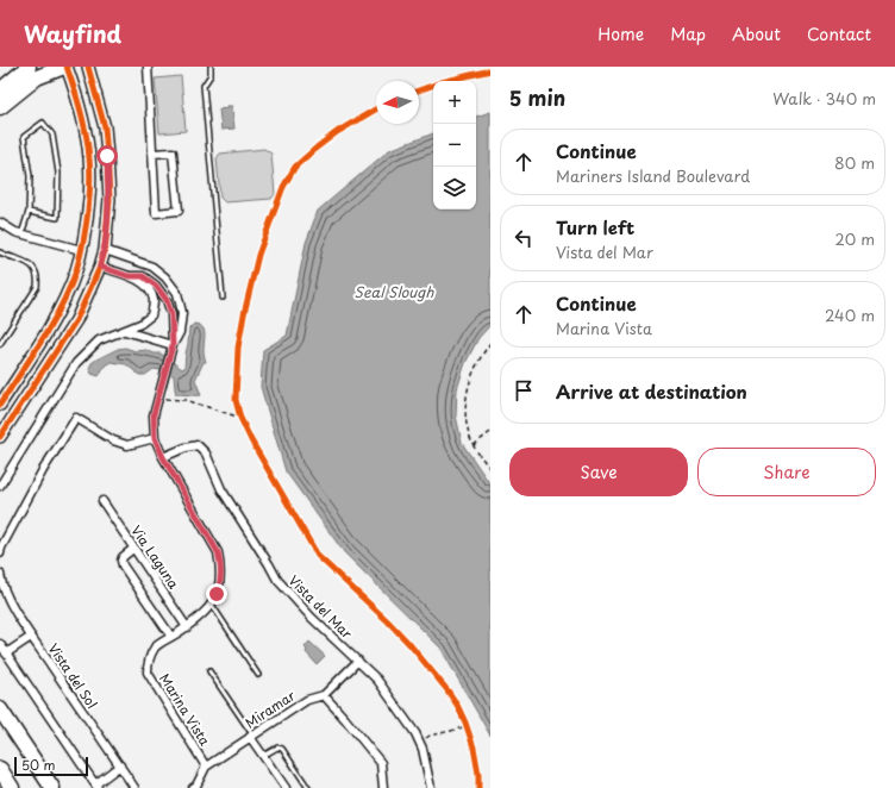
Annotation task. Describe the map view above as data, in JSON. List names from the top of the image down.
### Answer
{
  "streets": {
    "street": [
      "Via Laguna",
      "Vista del Mar",
      "Vista del Sol",
      "Marina Vista",
      "Miramar"
    ]
  },
  "crossings": [
    ["Via Laguna", "Marina Vista"],
    ["Vista del Mar", "Marina Vista"],
    ["Marina Vista", "Miramar"]
  ],
  "water": ["Seal Slough"],
  "scale_bar": "50 m",
  "north": "left",
  "page": {
    "header": "Wayfind",
    "nav": [
      "Home",
      "Map",
      "About",
      "Contact"
    ],
    "heading": ["5 min", "Walk · 340 m"],
    "map_buttons": ["+", "−"],
    "list": [
      ["Continue", "Mariners Island Boulevard", "80 m"],
      ["Turn left", "Vista del Mar", "20 m"],
      ["Continue", "Marina Vista", "240 m"],
      "Arrive at destination"
    ],
    "buttons": ["Save", "Share"],
    "scale": "50 m"
  }
}
